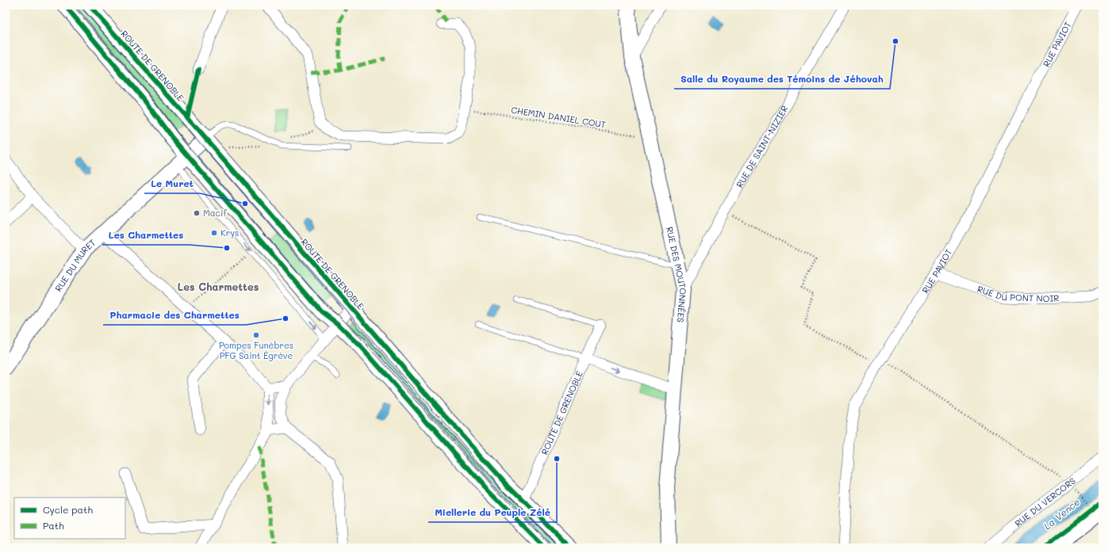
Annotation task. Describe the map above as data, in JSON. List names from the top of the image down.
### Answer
{
  "streets": {
    "main road": ["ROUTE DE GRENOBLE", "RUE DU MURET", "RUE DES MOUTONNÉES"],
    "street": [
      "RUE PAVIOT",
      "RUE DE SAINT-NIZIER",
      "RUE DU PONT NOIR",
      "RUE DU VERCORS"
    ],
    "path": ["CHEMIN DANIEL COUT"]
  },
  "crossings": [
    ["RUE PAVIOT", "RUE DU PONT NOIR"],
    ["ROUTE DE GRENOBLE", "RUE DU MURET"],
    ["CHEMIN DANIEL COUT", "RUE DES MOUTONNÉES"],
    ["RUE DE SAINT-NIZIER", "RUE DES MOUTONNÉES"]
  ],
  "districts": ["Les Charmettes"],
  "water": ["La Vence"],
  "places": [
    "Salle du Royaume des Témoins de Jéhovah",
    "Le Muret",
    "Macif",
    "Krys",
    "Les Charmettes",
    "Pharmacie des Charmettes",
    "Pompes Funèbres PFG Saint Égrève",
    "Miellerie du Peuple Zélé"
  ],
  "legend": ["Cycle path", "Path"]
}
